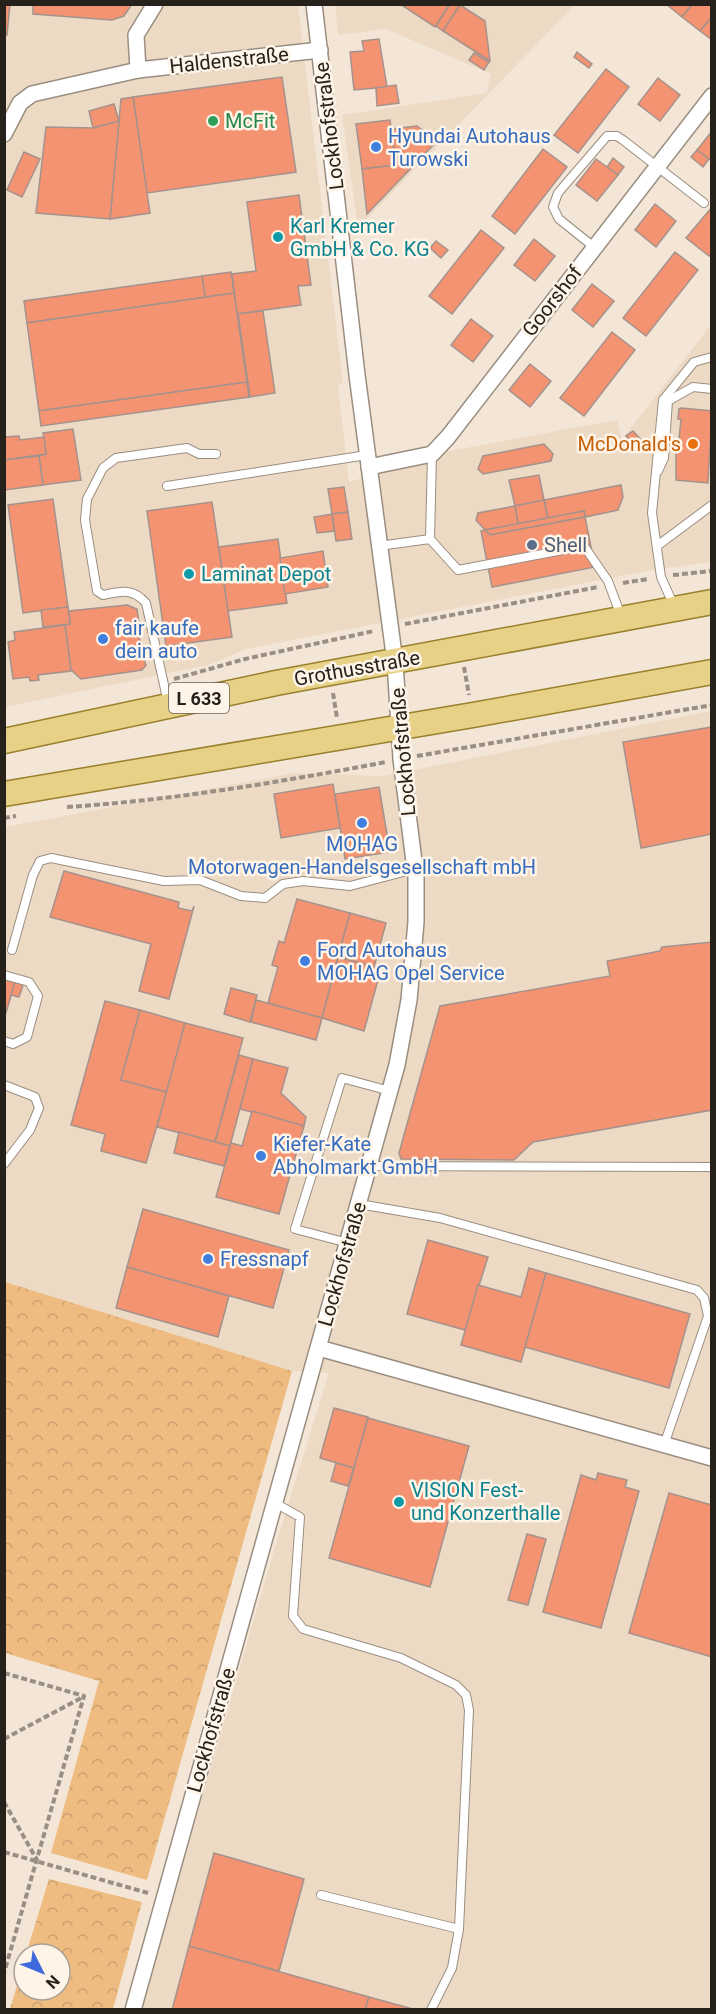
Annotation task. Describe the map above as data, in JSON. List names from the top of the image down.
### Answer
{
  "streets": {
    "main road": ["Grothusstraße", "L 633"],
    "street": ["Haldenstraße", "Lockhofstraße", "Goorshof"]
  },
  "crossings": [
    ["Haldenstraße", "Lockhofstraße"],
    ["Lockhofstraße", "Grothusstraße"]
  ],
  "places": [
    "McFit",
    "Hyundai Autohaus Turowski",
    "Karl Kremer GmbH & Co. KG",
    "McDonald's",
    "Shell",
    "Laminat Depot",
    "fair kaufe dein auto",
    "MOHAG Motorwagen-Handelsgesellschaft mbH",
    "Ford Autohaus MOHAG Opel Service",
    "Kiefer-Kate Abholmarkt GmbH",
    "Fressnapf",
    "VISION Fest- und Konzerthalle"
  ],
  "north": "bottom right"
}
